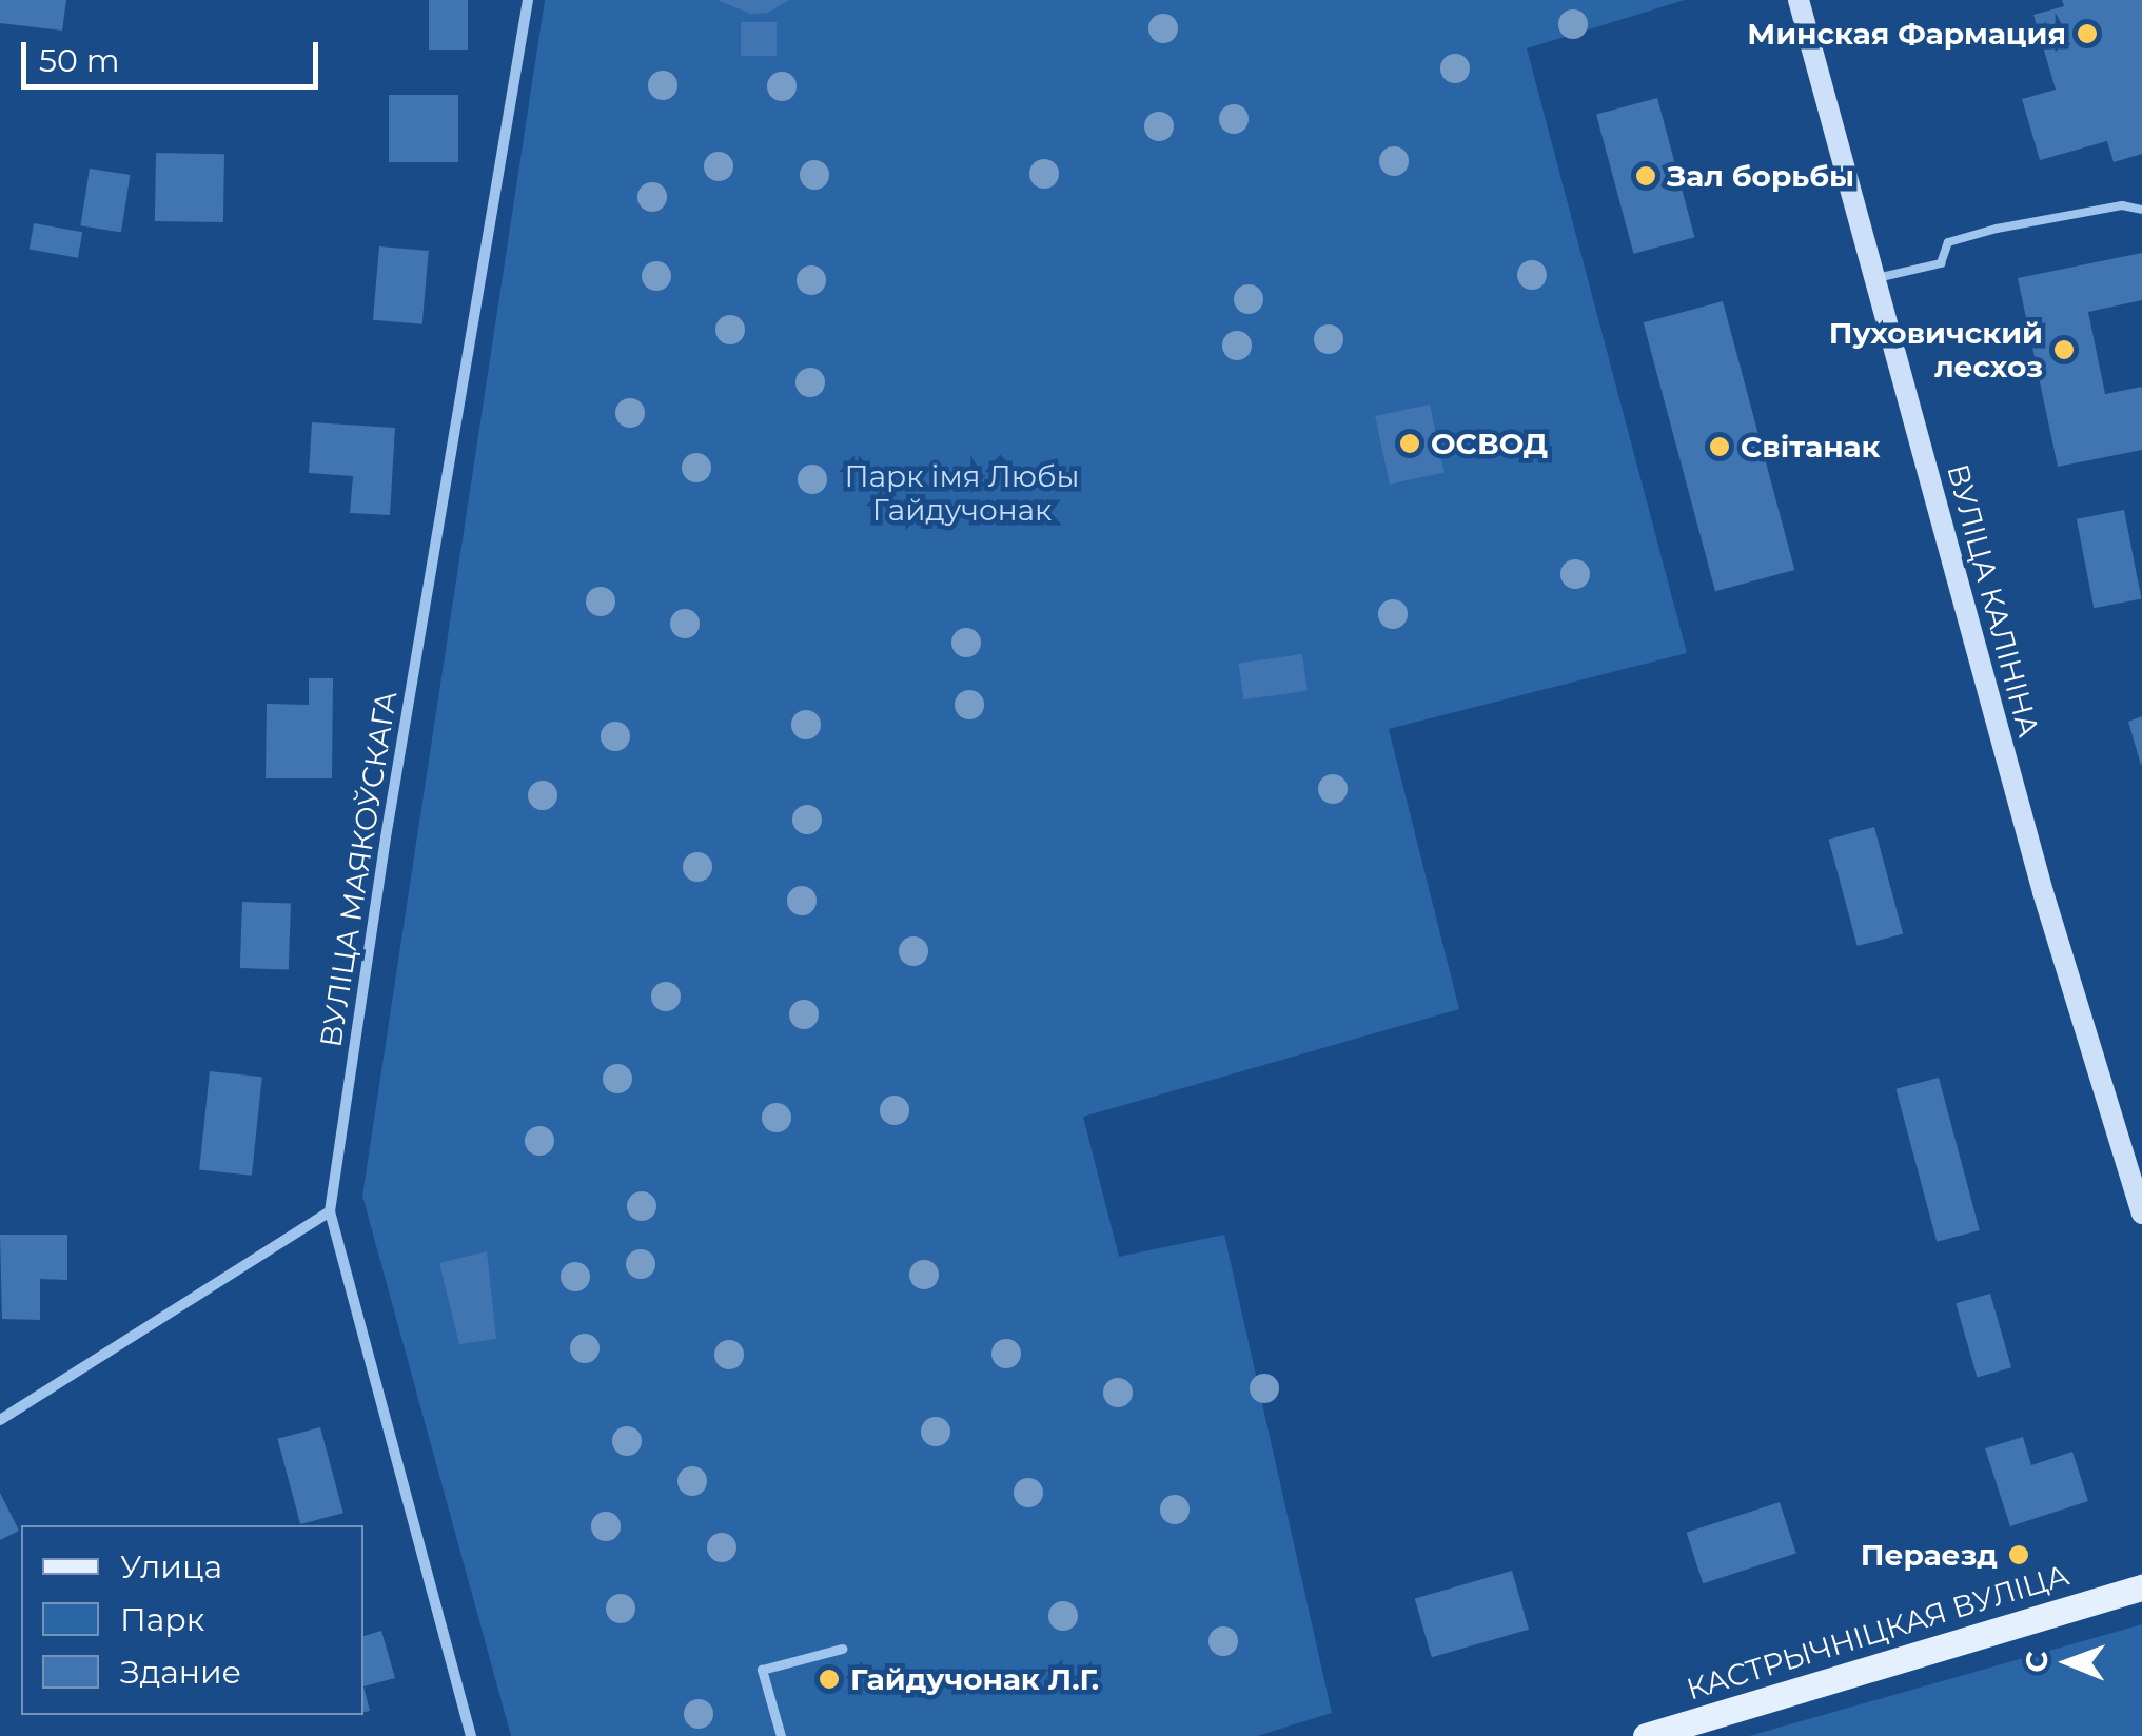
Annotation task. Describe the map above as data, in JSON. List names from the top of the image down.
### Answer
{
  "streets": {
    "main road": ["ВУЛІЦА КАЛІНІНА", "КАСТРЫЧНІЦКАЯ ВУЛІЦА"],
    "street": ["ВУЛІЦА МАЯКОЎСКАГА"]
  },
  "parks": ["Парк імя Любы Гайдучонак"],
  "places": [
    "Минская Фармация",
    "Зал борьбы",
    "Пуховичский лесхоз",
    "ОСВОД",
    "Світанак",
    "Пераезд",
    "Гайдучонак Л.Г."
  ],
  "legend": ["Улица", "Парк", "Здание"],
  "scale_bar": "50 m",
  "north": "left"
}
